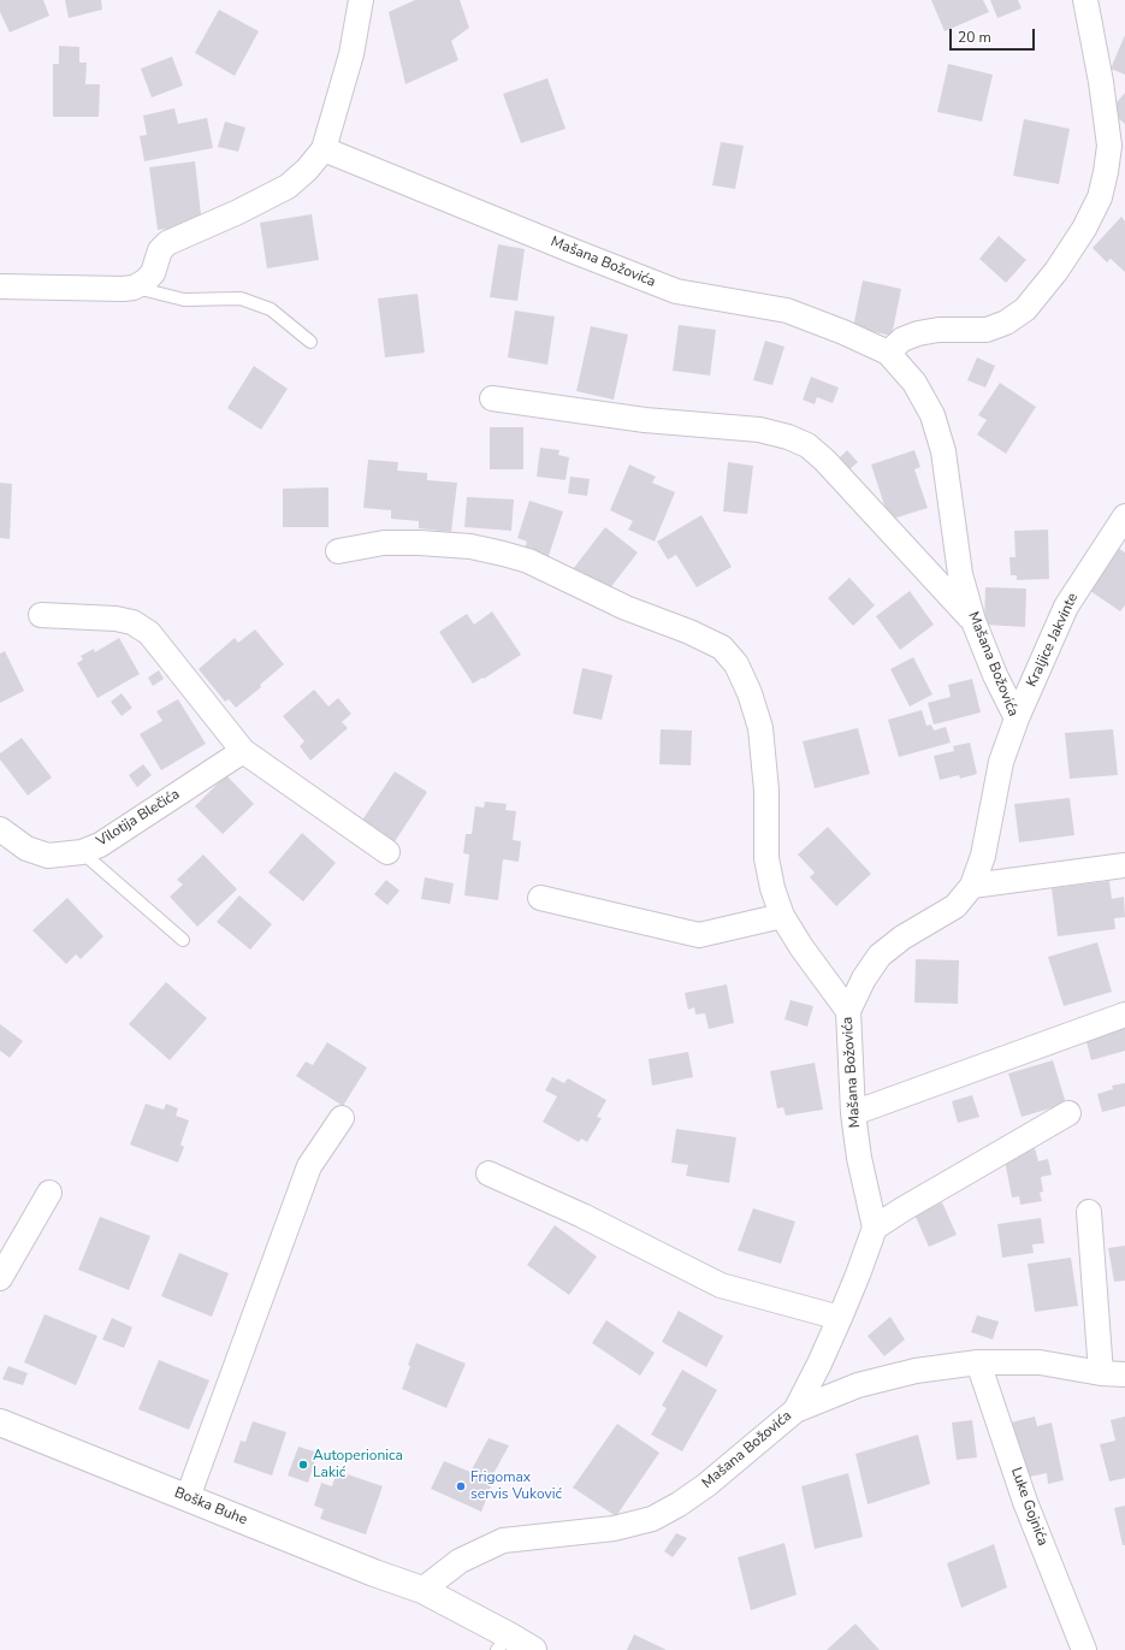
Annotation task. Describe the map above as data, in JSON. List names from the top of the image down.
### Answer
{
  "streets": {
    "street": [
      "Mašana Božovića",
      "Kraljice Jakvinte",
      "Vilotija Blečića",
      "Boška Buhe",
      "Luke Gojnića"
    ]
  },
  "crossings": [
    ["Mašana Božovića", "Kraljice Jakvinte"],
    ["Mašana Božovića", "Boška Buhe"]
  ],
  "places": ["Autoperionica Lakić", "Frigomax servis Vuković"],
  "scale_bar": "20 m"
}
